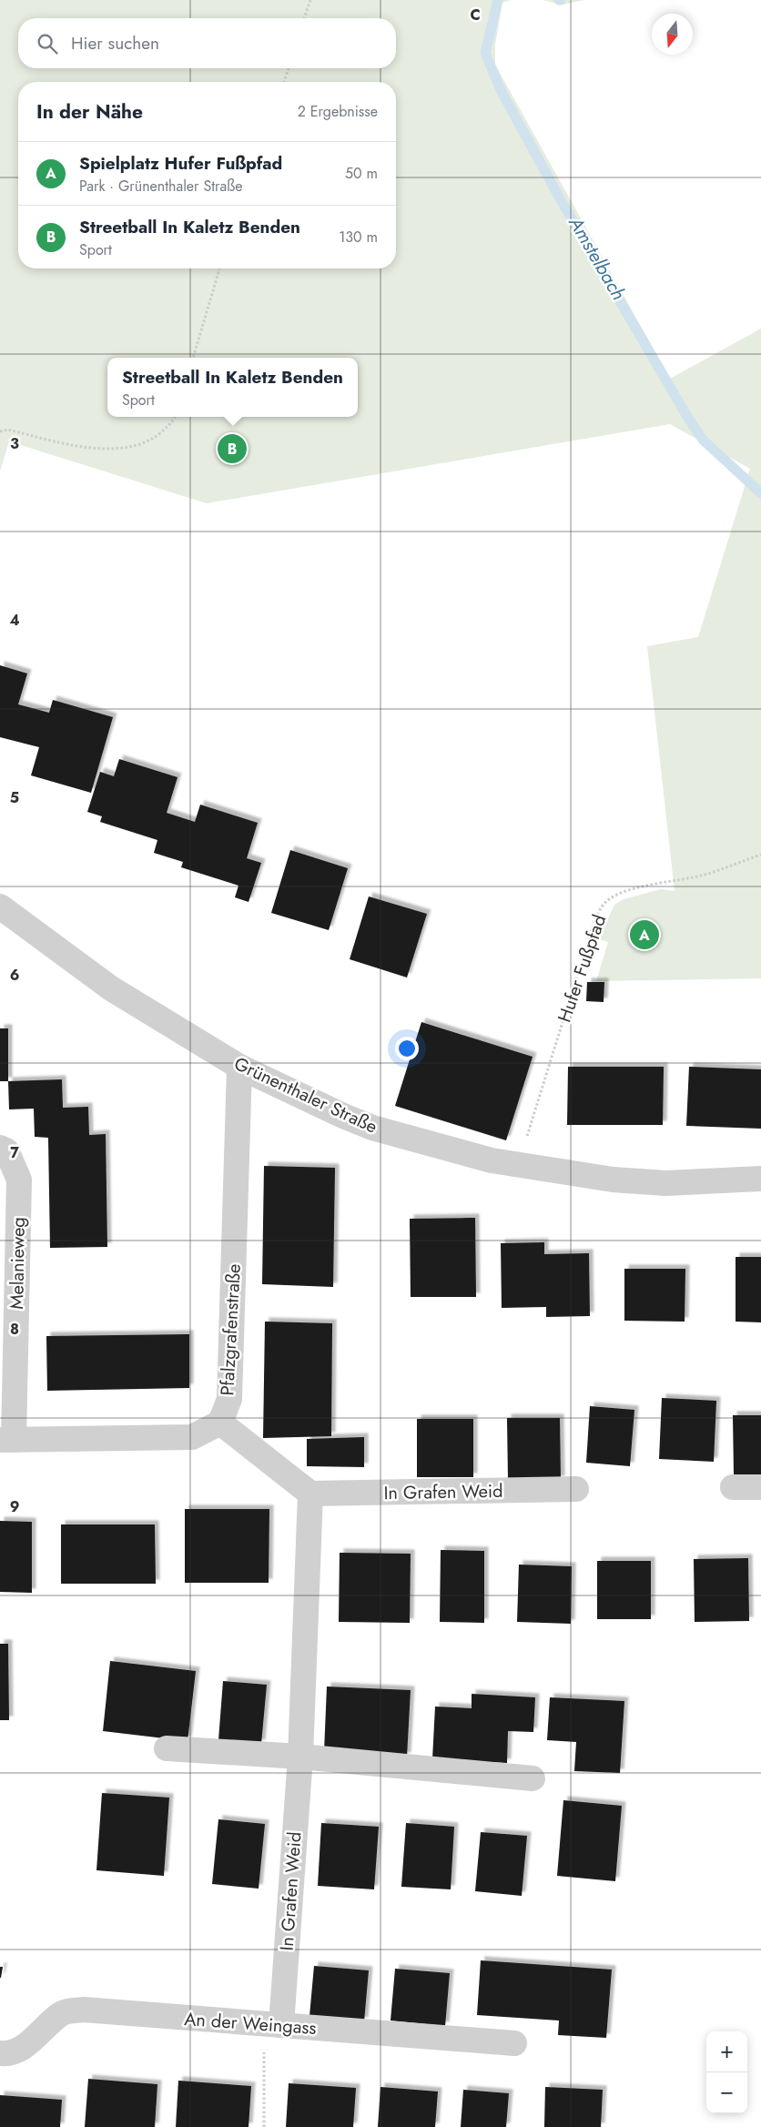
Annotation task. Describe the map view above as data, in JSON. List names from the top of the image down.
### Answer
{
  "streets": {
    "street": [
      "Grünenthaler Straße",
      "Melanieweg",
      "Pfalzgrafenstraße",
      "In Grafen Weid",
      "An der Weingass"
    ],
    "path": ["Hufer Fußpfad"]
  },
  "crossings": [
    ["Hufer Fußpfad", "Grünenthaler Straße"],
    ["Grünenthaler Straße", "Pfalzgrafenstraße"],
    ["Melanieweg", "Pfalzgrafenstraße"],
    ["In Grafen Weid", "An der Weingass"]
  ],
  "water": ["Amstelbach"],
  "north": "bottom",
  "page": {
    "search": "Hier suchen",
    "heading": ["In der Nähe", "2 Ergebnisse"],
    "list": [
      {
        "mark": "A",
        "name": "Spielplatz Hufer Fußpfad",
        "note": "Park · Grünenthaler Straße",
        "value": "50 m"
      },
      {
        "mark": "B",
        "name": "Streetball In Kaletz Benden",
        "note": "Sport",
        "value": "130 m"
      }
    ],
    "popup": ["Streetball In Kaletz Benden", "Sport"],
    "pins": ["B", "A"],
    "map_buttons": ["+", "−"]
  },
  "grid": {
    "columns": ["C"],
    "rows": [
      "3",
      "4",
      "5",
      "6",
      "7",
      "8",
      "9"
    ]
  }
}
